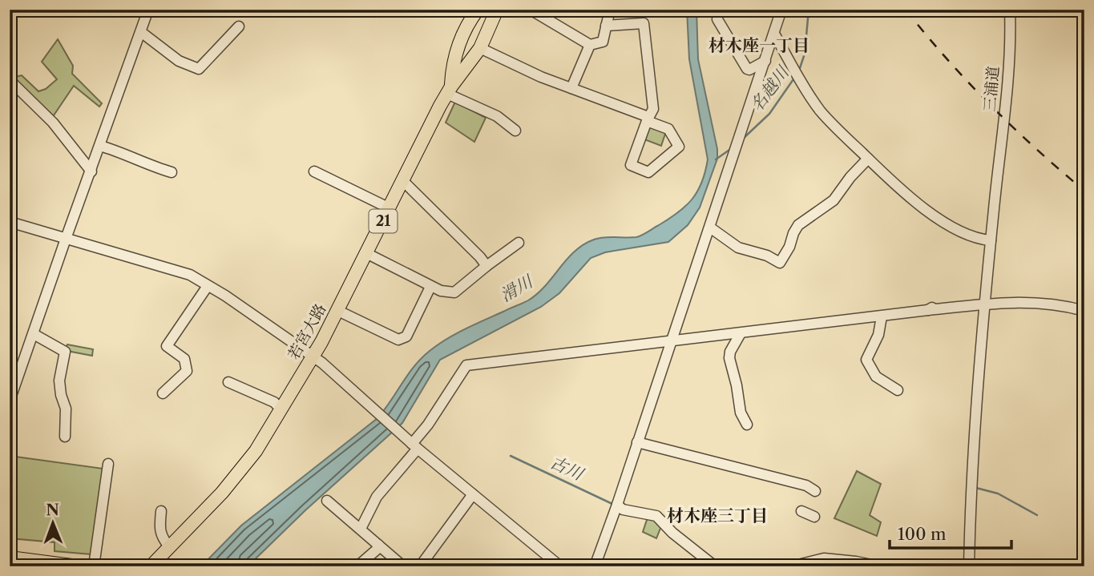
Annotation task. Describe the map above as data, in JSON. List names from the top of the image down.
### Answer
{
  "streets": {
    "main road": ["21", "若宮大路"],
    "street": ["三浦道"]
  },
  "districts": ["材木座一丁目", "材木座三丁目"],
  "water": ["名越川", "滑川", "古川"],
  "scale_bar": "100 m",
  "north": "top"
}
